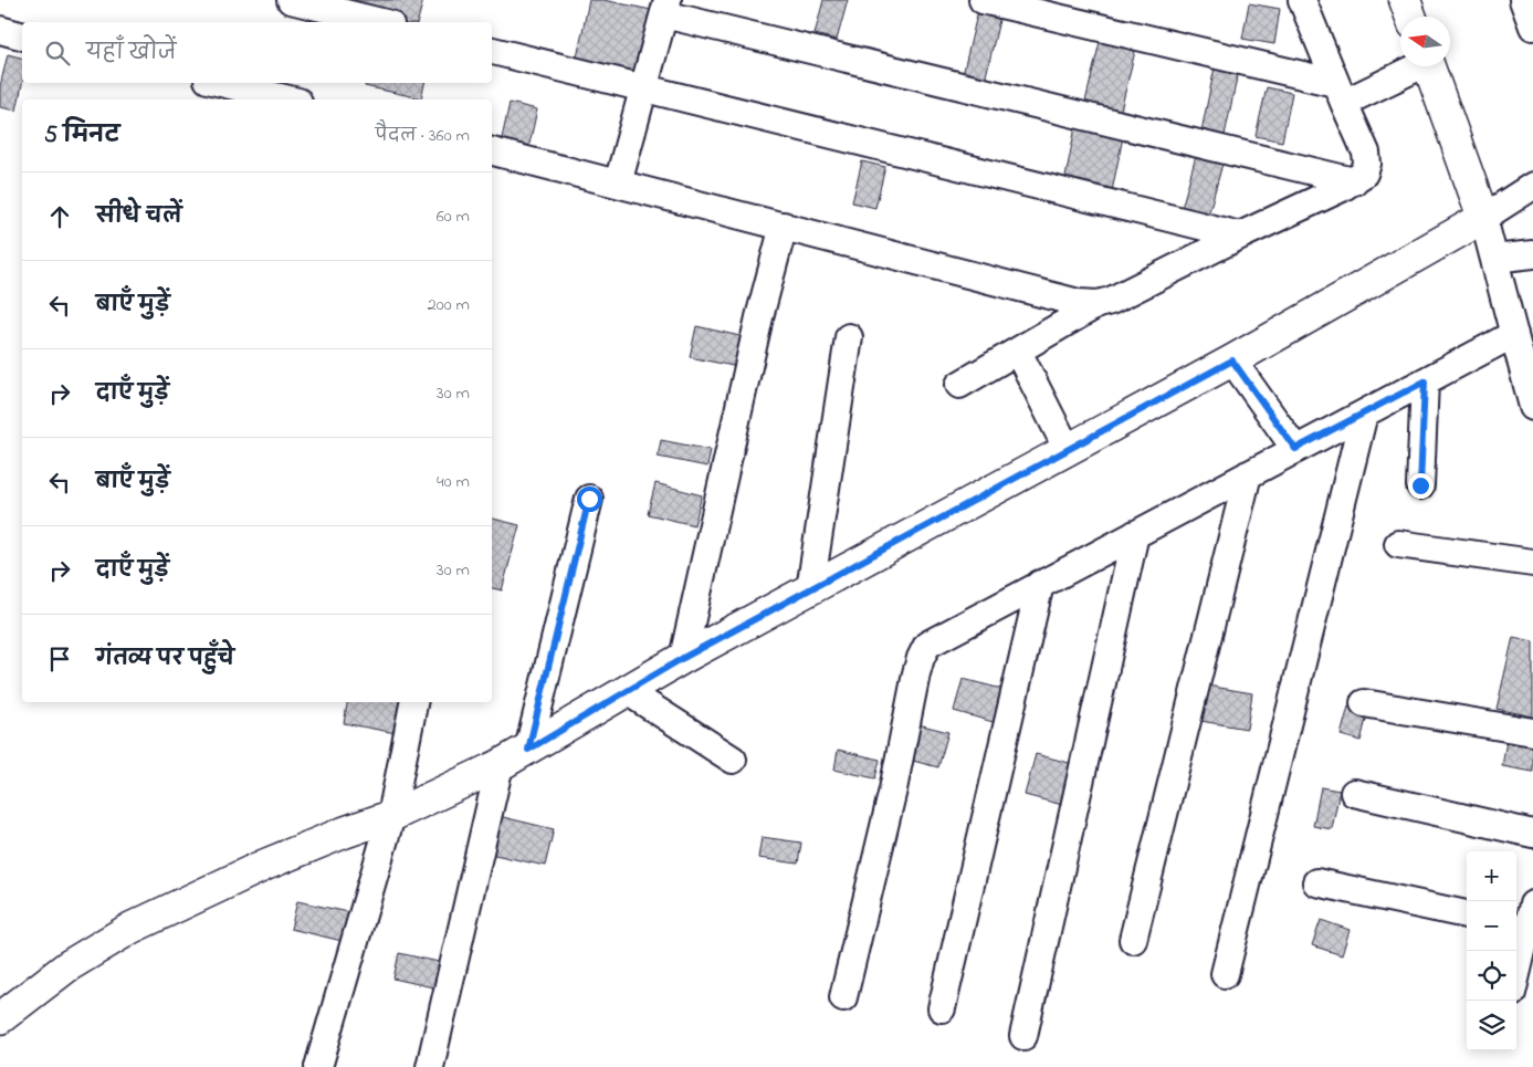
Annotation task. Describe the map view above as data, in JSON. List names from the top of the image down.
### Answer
{
  "north": "left",
  "page": {
    "search": "यहाँ खोजें",
    "heading": ["5 मिनट", "पैदल · 360 m"],
    "list": [
      ["सीधे चलें", "60 m"],
      ["बाएँ मुड़ें", "200 m"],
      ["दाएँ मुड़ें", "30 m"],
      ["बाएँ मुड़ें", "40 m"],
      ["दाएँ मुड़ें", "30 m"],
      "गंतव्य पर पहुँचे"
    ],
    "map_buttons": ["+", "−"]
  }
}
